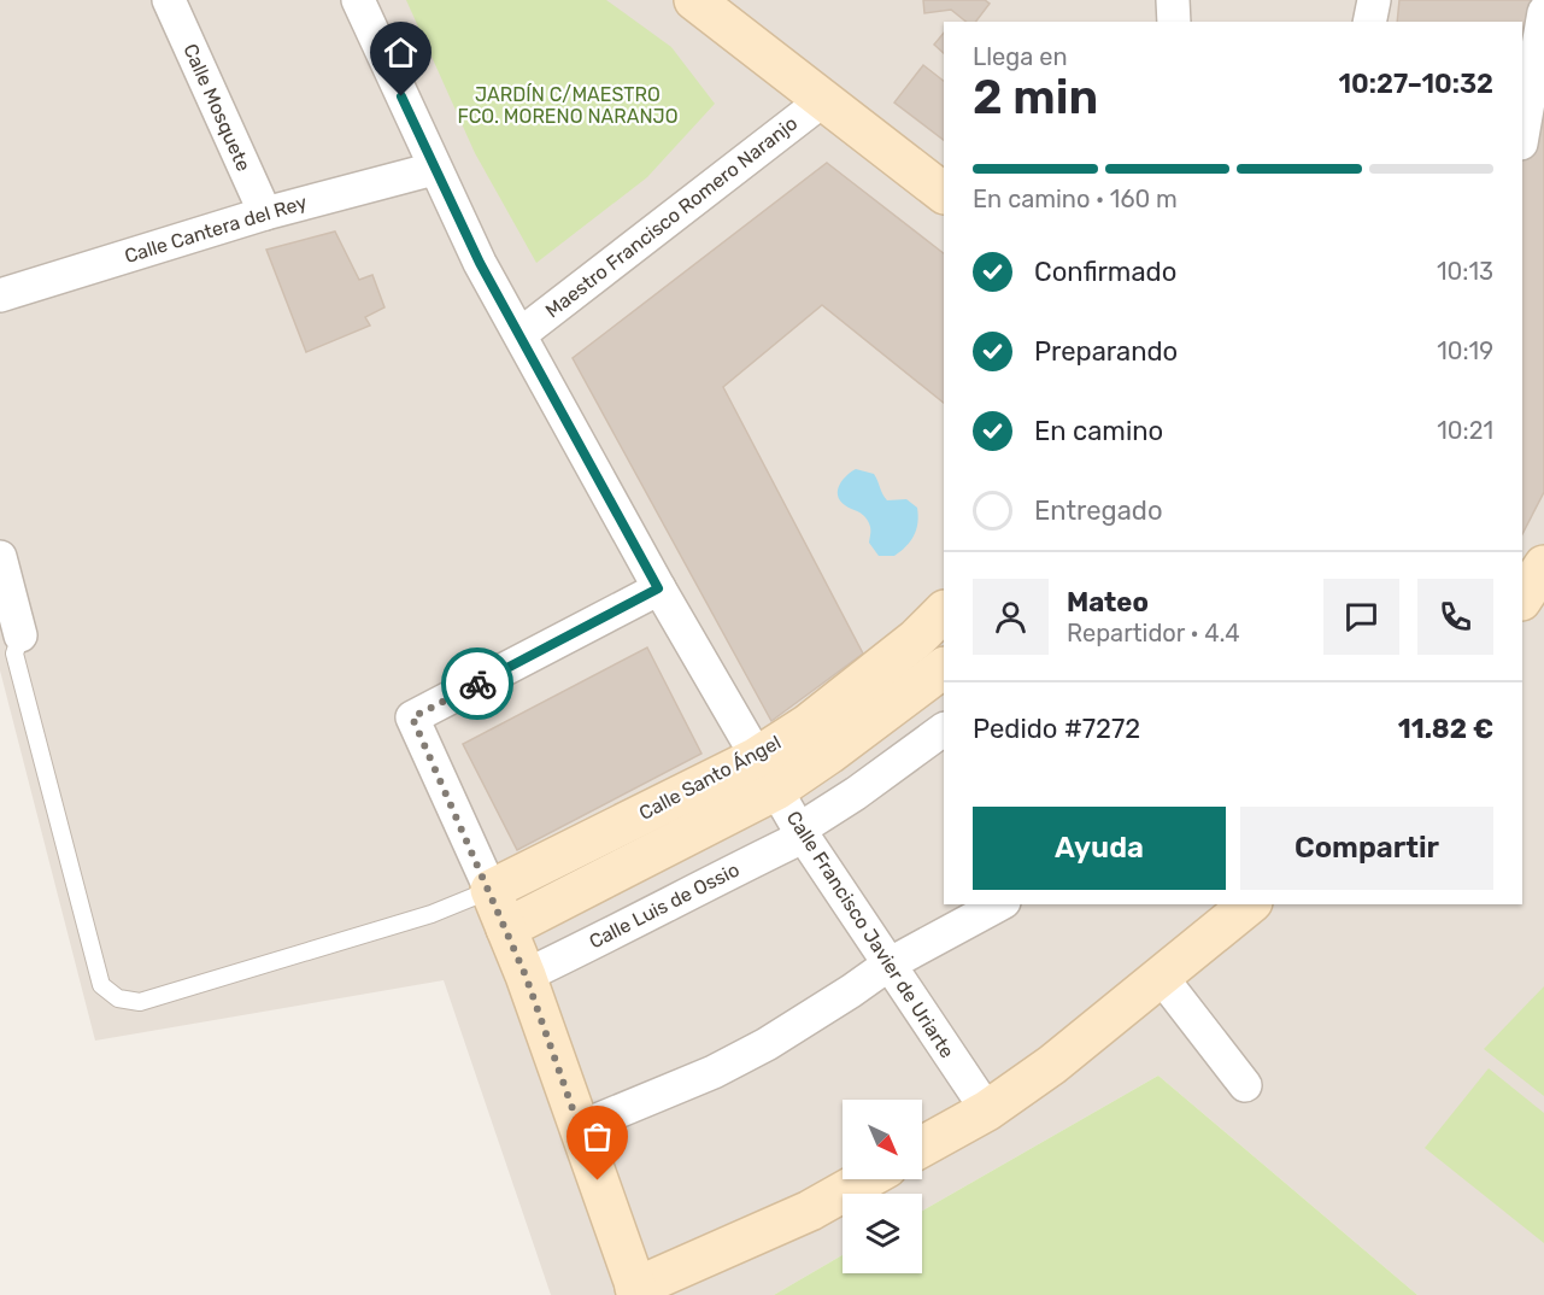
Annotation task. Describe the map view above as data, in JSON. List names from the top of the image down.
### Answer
{
  "streets": {
    "street": [
      "Calle Mosquete",
      "Maestro Francisco Romero Naranjo",
      "Calle Cantera del Rey",
      "Calle Santo Ángel",
      "Calle Luis de Ossio",
      "Calle Francisco Javier de Uriarte"
    ]
  },
  "crossings": [
    ["Calle Mosquete", "Calle Cantera del Rey"],
    ["Maestro Francisco Romero Naranjo", "Calle Francisco Javier de Uriarte"],
    ["Calle Cantera del Rey", "Calle Francisco Javier de Uriarte"],
    ["Calle Santo Ángel", "Calle Francisco Javier de Uriarte"],
    ["Calle Luis de Ossio", "Calle Francisco Javier de Uriarte"]
  ],
  "parks": ["JARDÍN C/MAESTRO FCO. MORENO NARANJO"],
  "north": "bottom right",
  "page": {
    "heading": ["2 min", "Llega en", "10:27–10:32"],
    "panel": [
      "Mateo",
      "Repartidor · 4.4",
      "Pedido #7272",
      "11.82 €"
    ],
    "bar": "En camino · 160 m",
    "list": [
      ["Confirmado", "10:13"],
      ["Preparando", "10:19"],
      ["En camino", "10:21"],
      "Entregado"
    ],
    "buttons": ["Ayuda", "Compartir"]
  }
}
